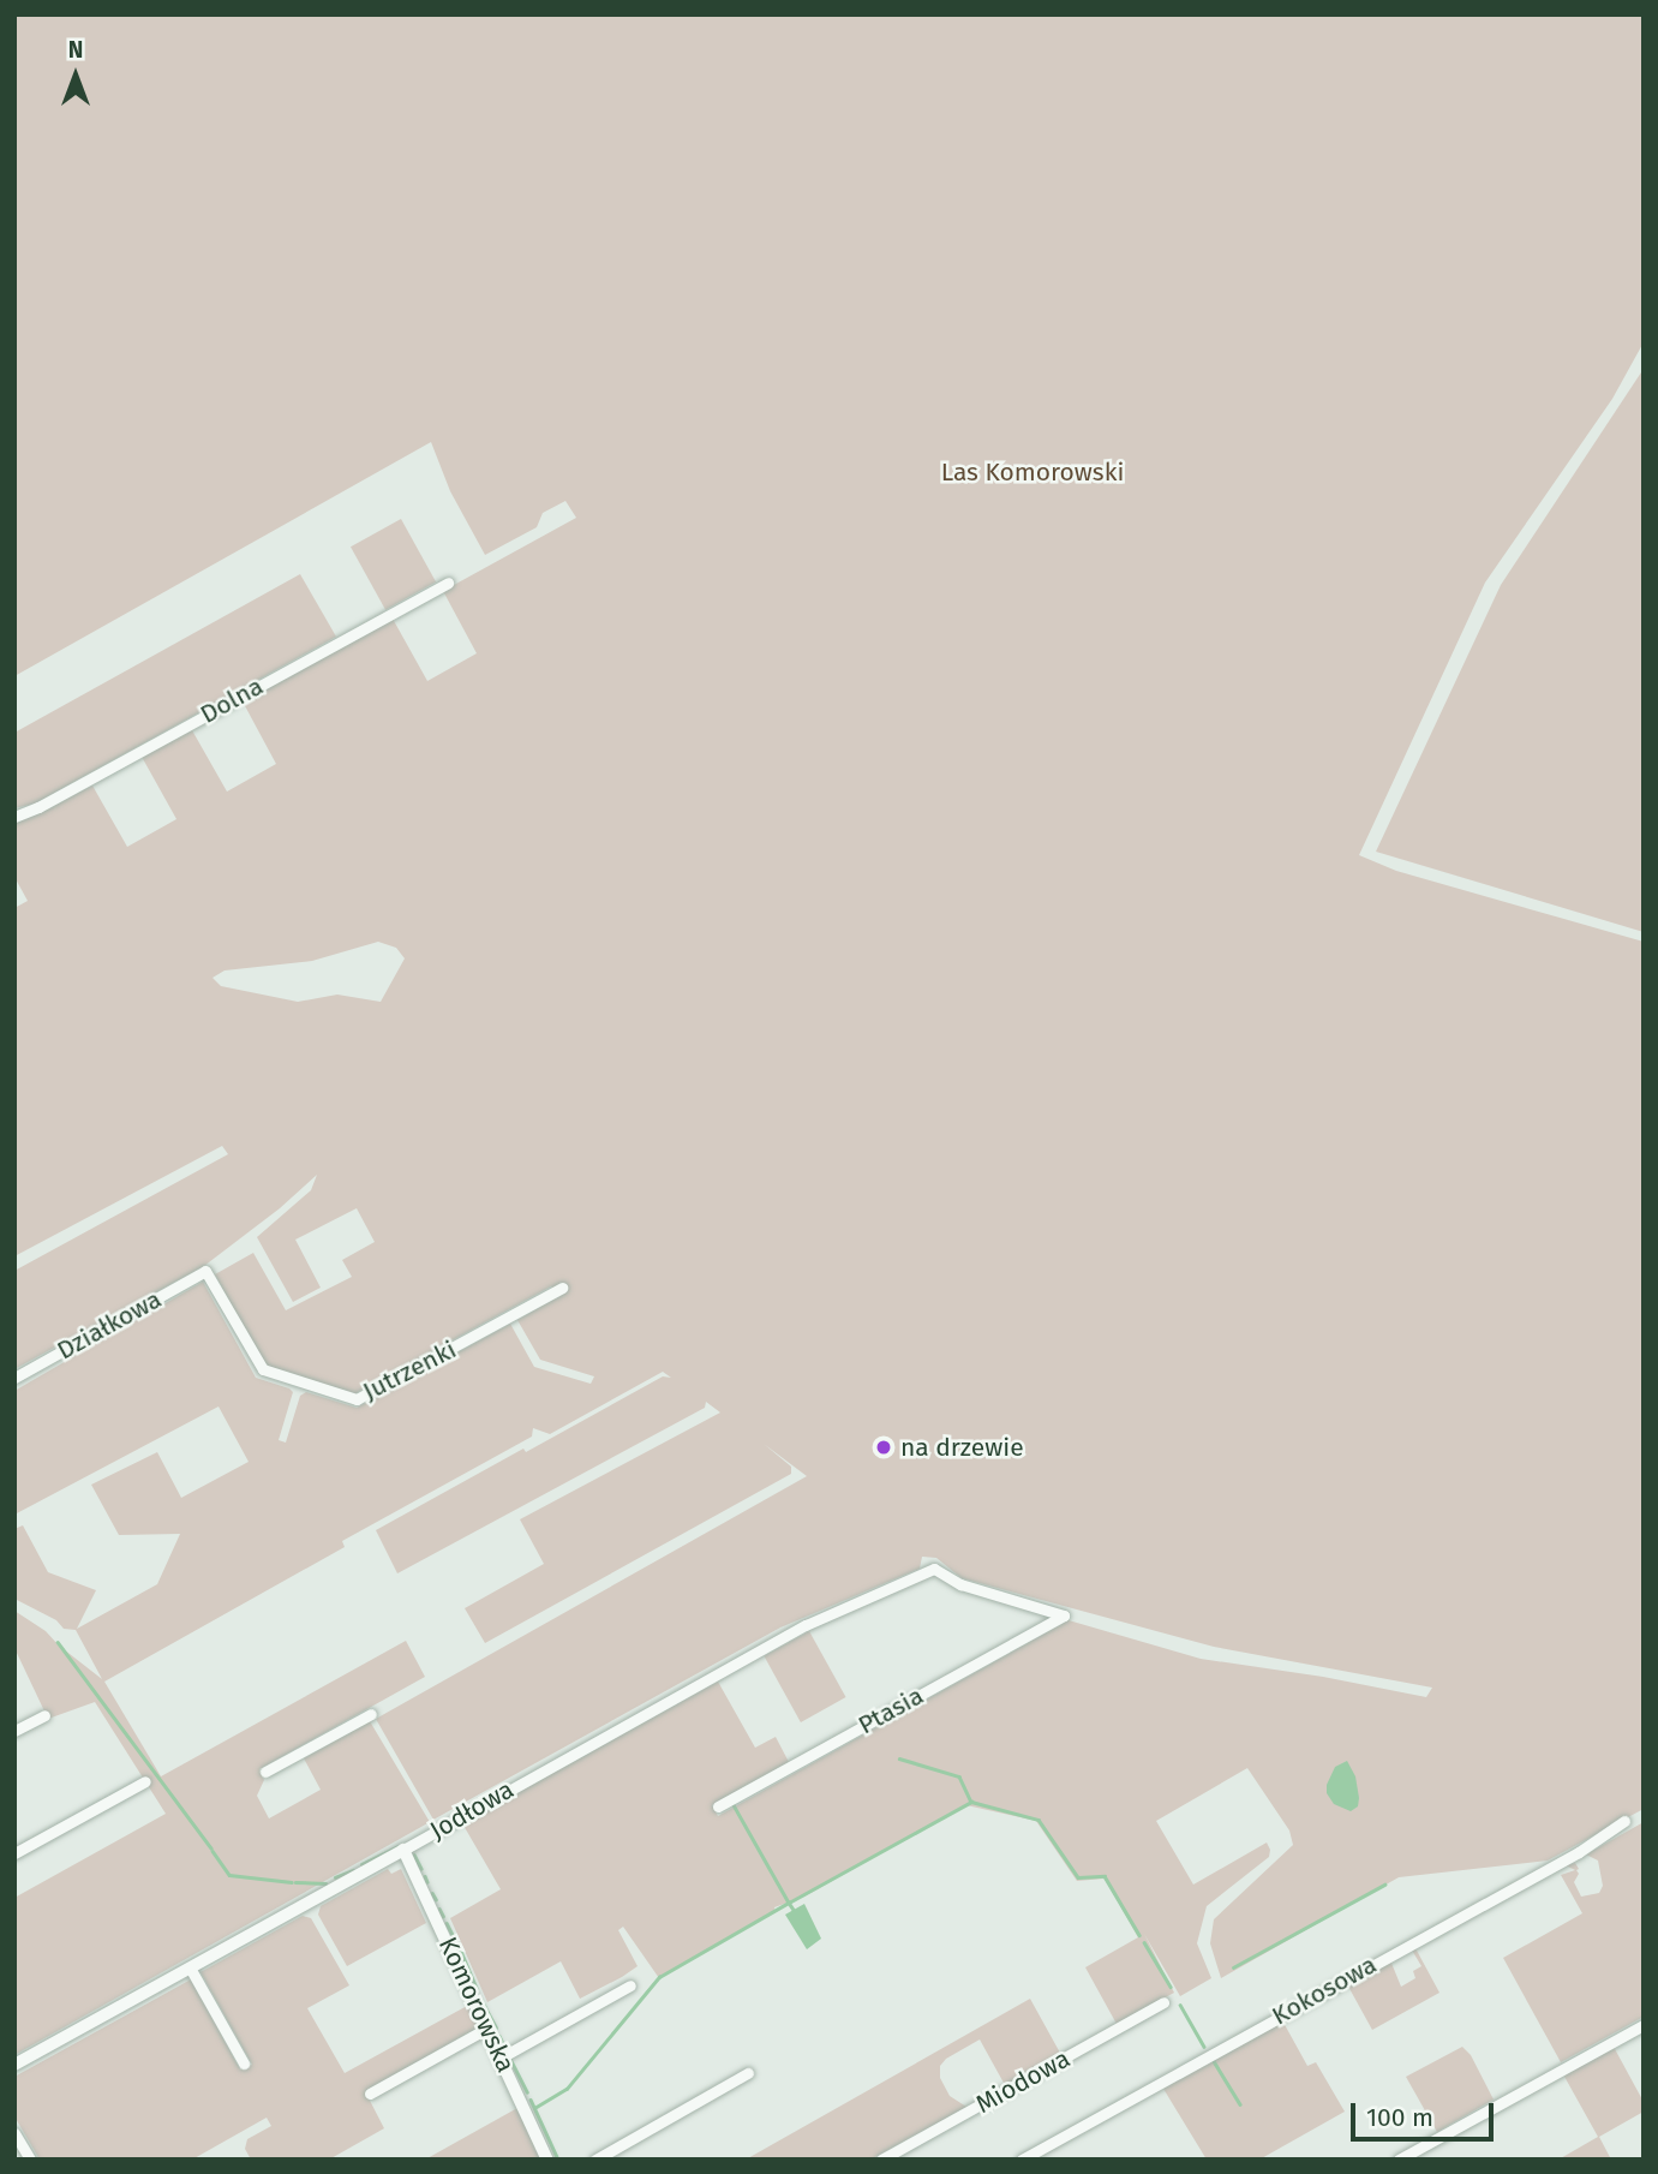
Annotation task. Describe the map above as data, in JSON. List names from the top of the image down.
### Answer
{
  "streets": {
    "street": [
      "Dolna",
      "Działkowa",
      "Jutrzenki",
      "Ptasia",
      "Jodłowa",
      "Kokosowa",
      "Komorowska",
      "Miodowa"
    ]
  },
  "crossings": [
    ["Działkowa", "Jutrzenki"],
    ["Ptasia", "Jodłowa"],
    ["Jodłowa", "Komorowska"]
  ],
  "parks": ["Las Komorowski"],
  "places": ["na drzewie"],
  "scale_bar": "100 m",
  "north": "top"
}
